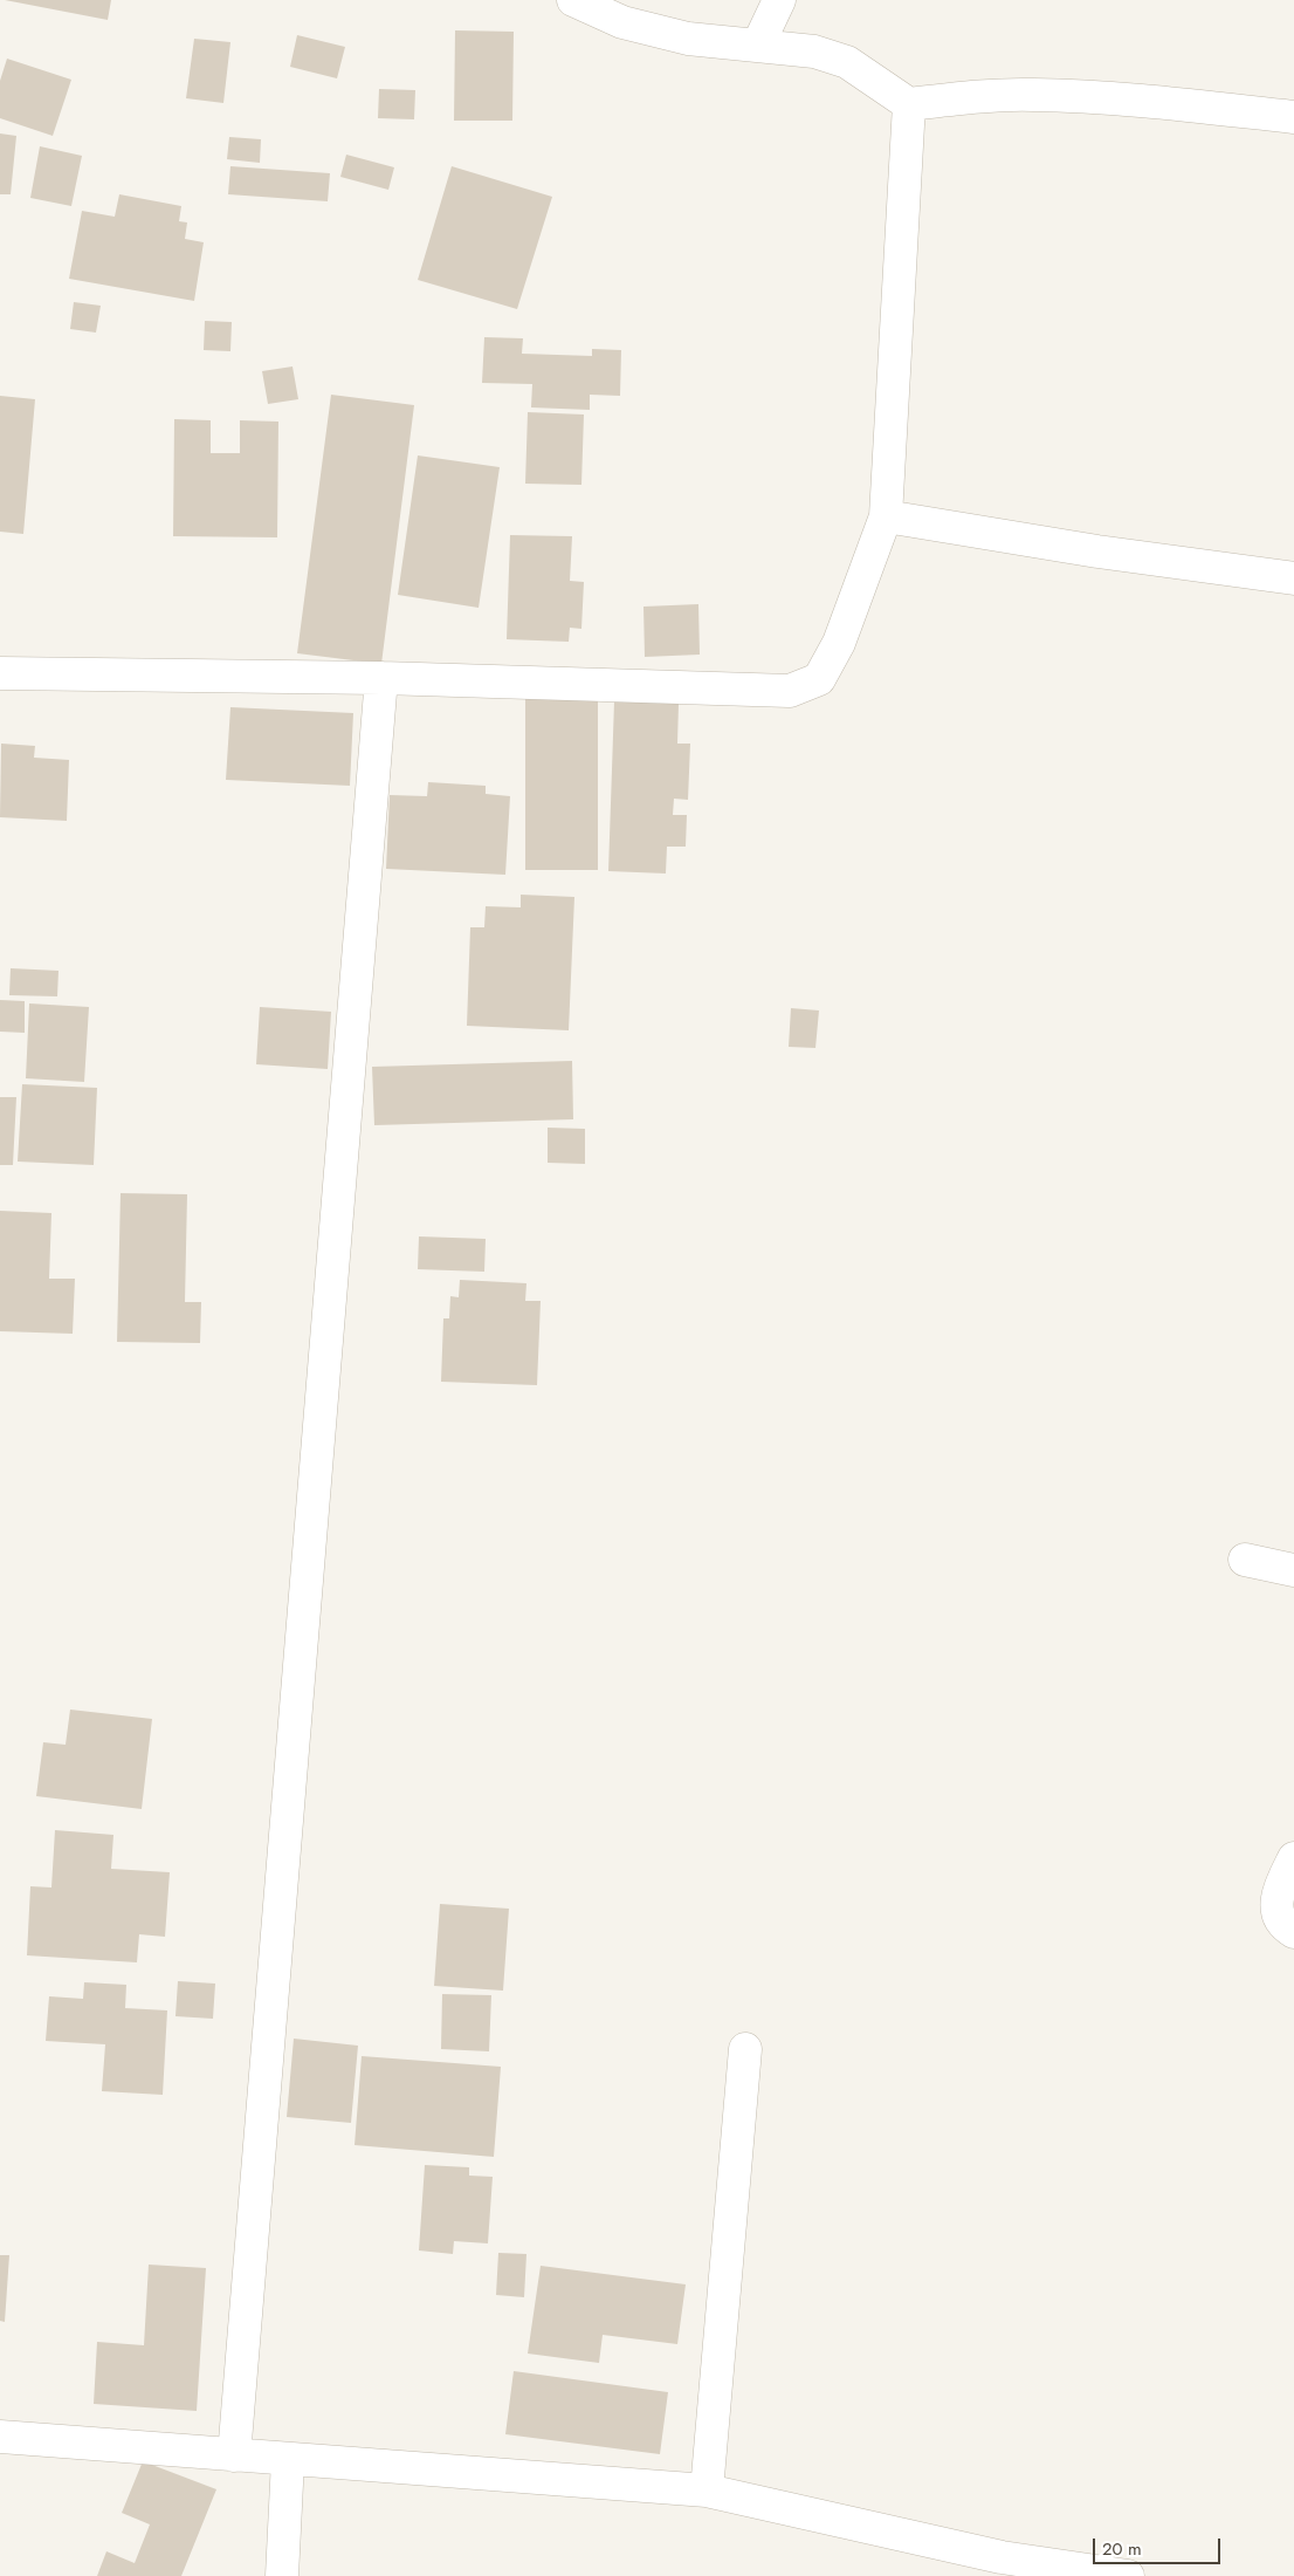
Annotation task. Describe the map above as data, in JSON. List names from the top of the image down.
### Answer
{
  "scale_bar": "20 m"
}
